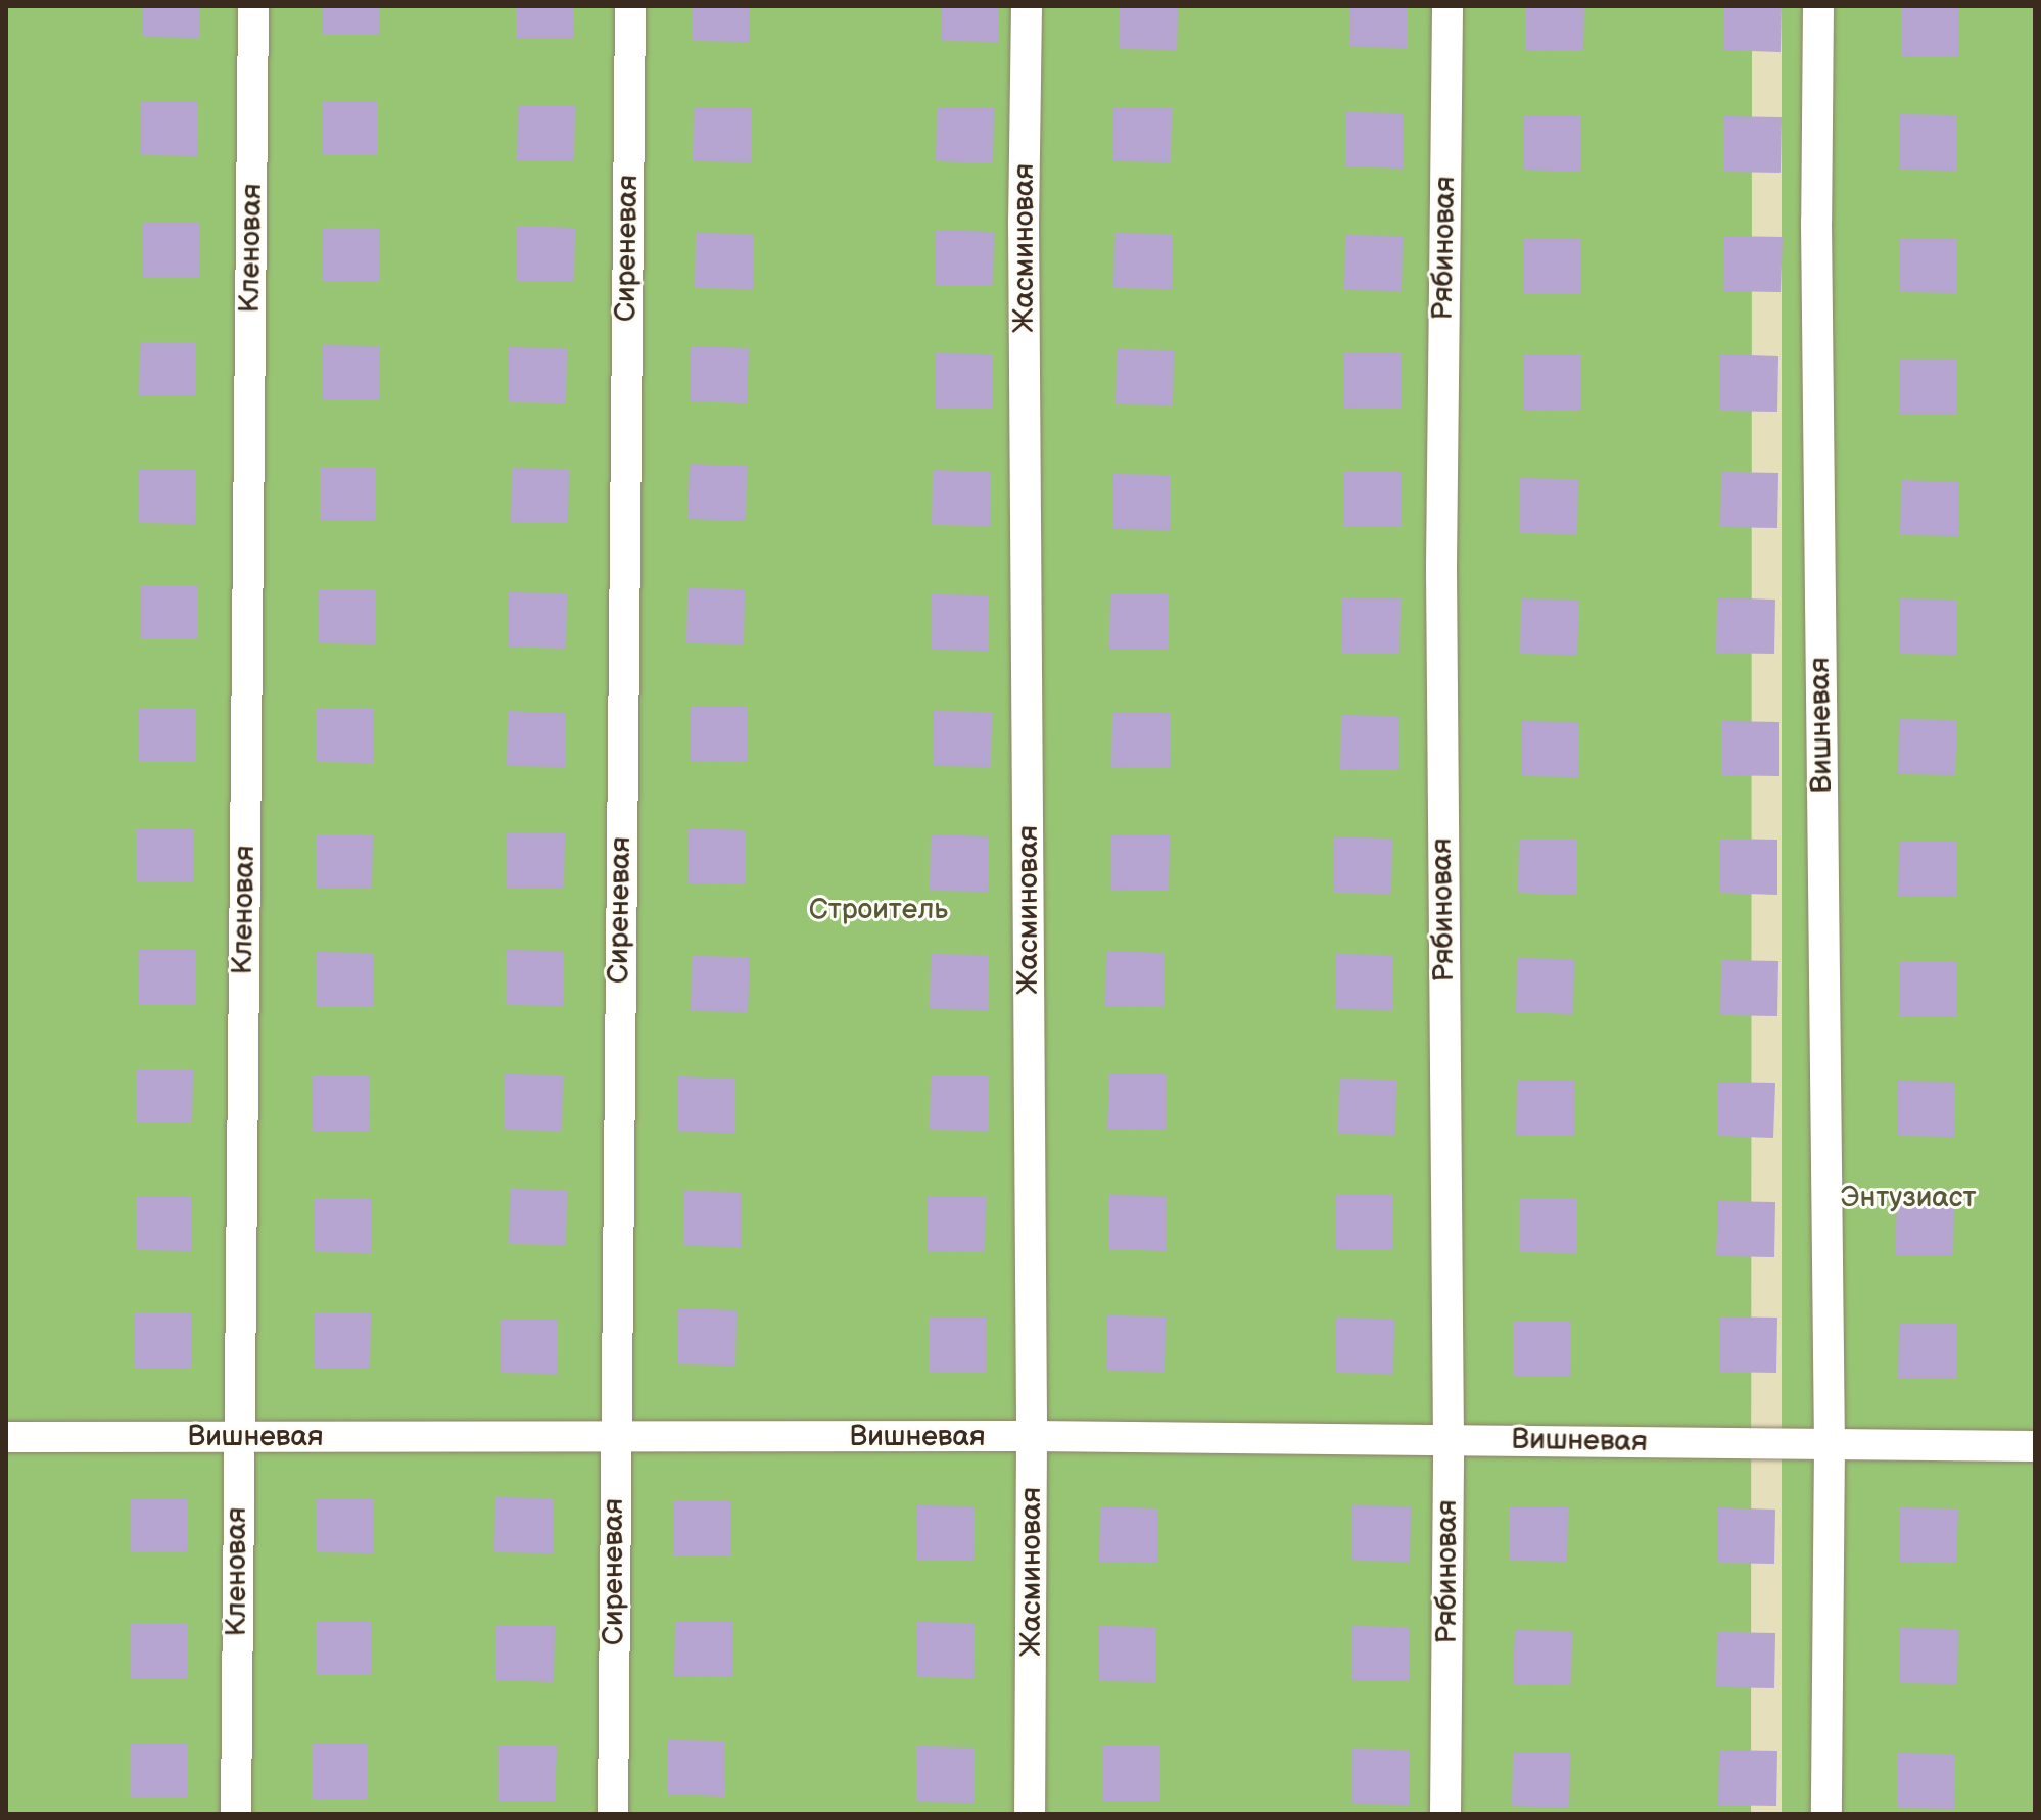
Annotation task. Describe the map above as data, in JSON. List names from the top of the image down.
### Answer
{
  "streets": {
    "street": [
      "Кленовая",
      "Сиреневая",
      "Жасминовая",
      "Рябиновая",
      "Вишневая"
    ]
  },
  "crossings": [
    ["Кленовая", "Вишневая"],
    ["Сиреневая", "Вишневая"],
    ["Жасминовая", "Вишневая"],
    ["Рябиновая", "Вишневая"]
  ],
  "parks": ["Строитель", "Энтузиаст"]
}
